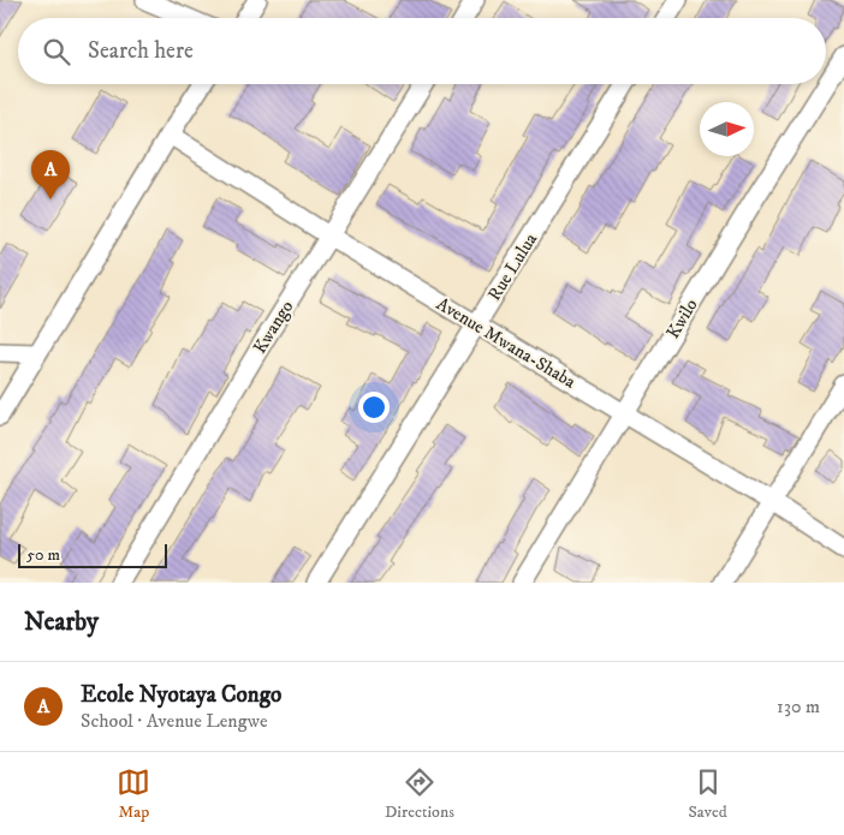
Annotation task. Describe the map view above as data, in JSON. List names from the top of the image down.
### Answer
{
  "streets": {
    "street": [
      "Rue Lulua",
      "Kwilo",
      "Kwango",
      "Avenue Mwana-Shaba"
    ]
  },
  "crossings": [
    ["Rue Lulua", "Avenue Mwana-Shaba"],
    ["Kwilo", "Avenue Mwana-Shaba"],
    ["Kwango", "Avenue Mwana-Shaba"]
  ],
  "scale_bar": "50 m",
  "north": "right",
  "page": {
    "search": "Search here",
    "pins": "A",
    "scale": "50 m",
    "heading": "Nearby",
    "list": [
      {
        "mark": "A",
        "name": "Ecole Nyotaya Congo",
        "note": "School · Avenue Lengwe",
        "value": "130 m"
      }
    ],
    "nav": ["Map", "Directions", "Saved"]
  }
}
